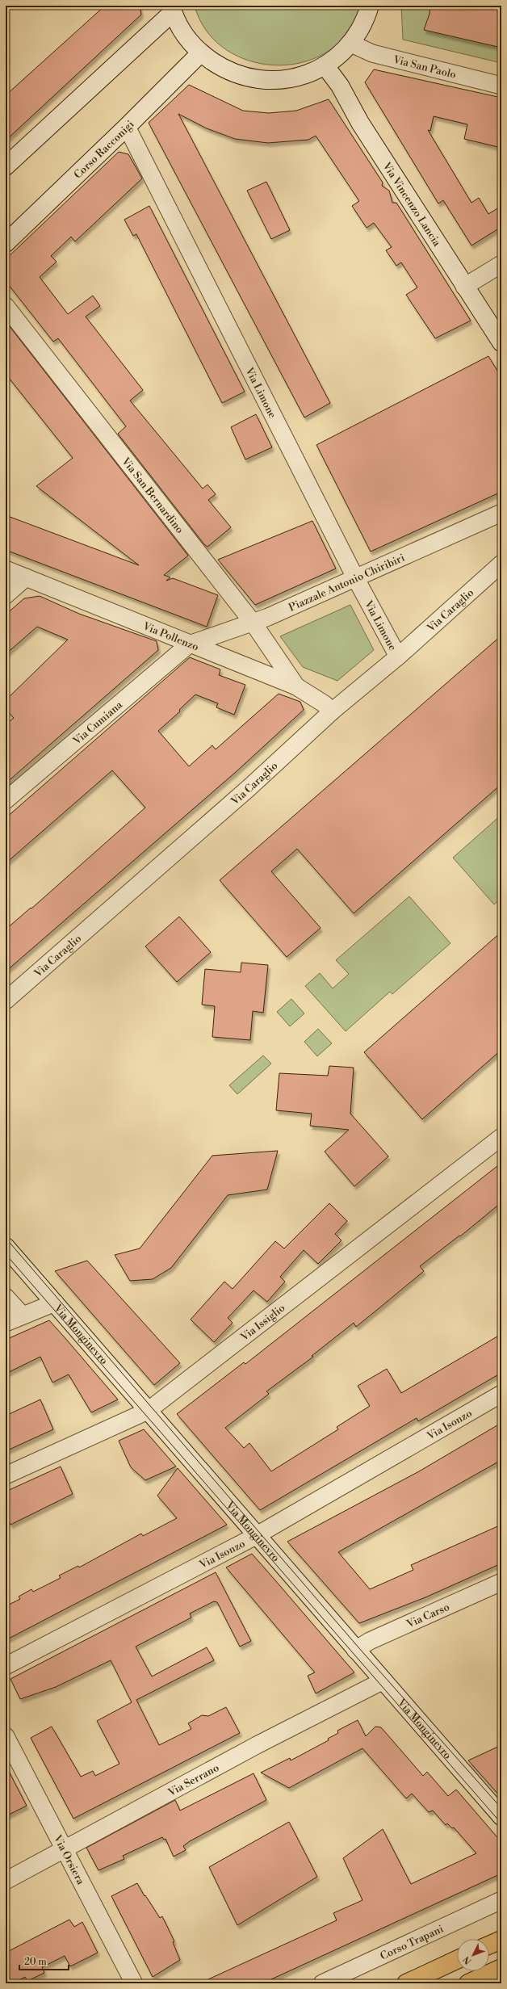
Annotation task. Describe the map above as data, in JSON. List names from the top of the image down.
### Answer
{
  "streets": {
    "street": [
      "Via San Paolo",
      "Corso Racconigi",
      "Via Vincenzo Lancia",
      "Via Limone",
      "Via San Bernardino",
      "Piazzale Antonio Chiribiri",
      "Via Caraglio",
      "Via Pollenzo",
      "Via Cumiana",
      "Via Issiglio",
      "Via Monginevro",
      "Via Isonzo",
      "Via Carso",
      "Via Serrano",
      "Via Orsiera",
      "Corso Trapani"
    ]
  },
  "crossings": [
    ["Corso Racconigi", "Via Limone"],
    ["Via Limone", "Piazzale Antonio Chiribiri"],
    ["Via Limone", "Via Caraglio"],
    ["Via San Bernardino", "Piazzale Antonio Chiribiri"],
    ["Via San Bernardino", "Via Pollenzo"],
    ["Piazzale Antonio Chiribiri", "Via Pollenzo"],
    ["Piazzale Antonio Chiribiri", "Via Cumiana"],
    ["Via Caraglio", "Via Pollenzo"],
    ["Via Pollenzo", "Via Cumiana"],
    ["Via Issiglio", "Via Monginevro"],
    ["Via Monginevro", "Via Isonzo"],
    ["Via Monginevro", "Via Carso"],
    ["Via Monginevro", "Via Serrano"],
    ["Via Serrano", "Via Orsiera"]
  ],
  "scale_bar": "20 m",
  "north": "bottom left"
}
